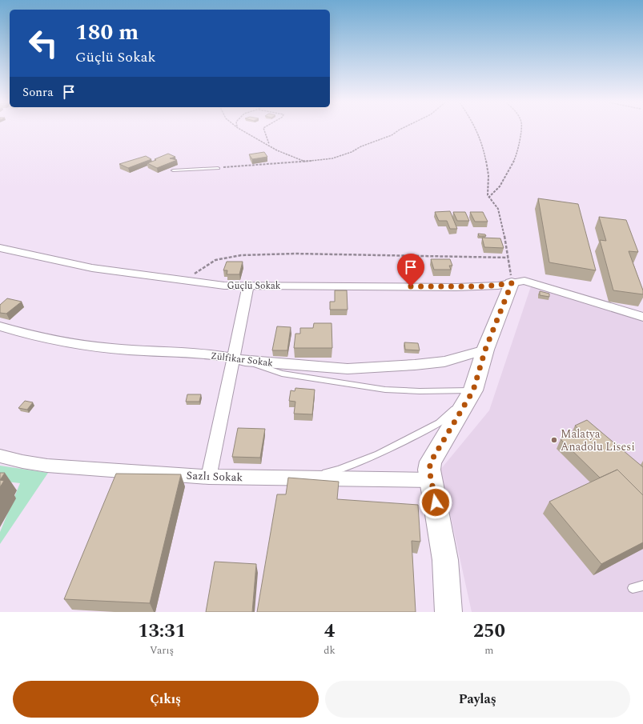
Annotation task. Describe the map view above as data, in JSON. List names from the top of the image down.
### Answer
{
  "streets": {
    "street": ["Güçlü Sokak", "Zülfikar Sokak", "Sazlı Sokak"]
  },
  "places": ["Malatya Anadolu Lisesi"],
  "page": {
    "turn": ["180 m", "Güçlü Sokak"],
    "then": "Sonra",
    "eta": [
      "13:31",
      "Varış",
      "4",
      "dk",
      "250",
      "m"
    ],
    "buttons": ["Çıkış", "Paylaş"]
  }
}
